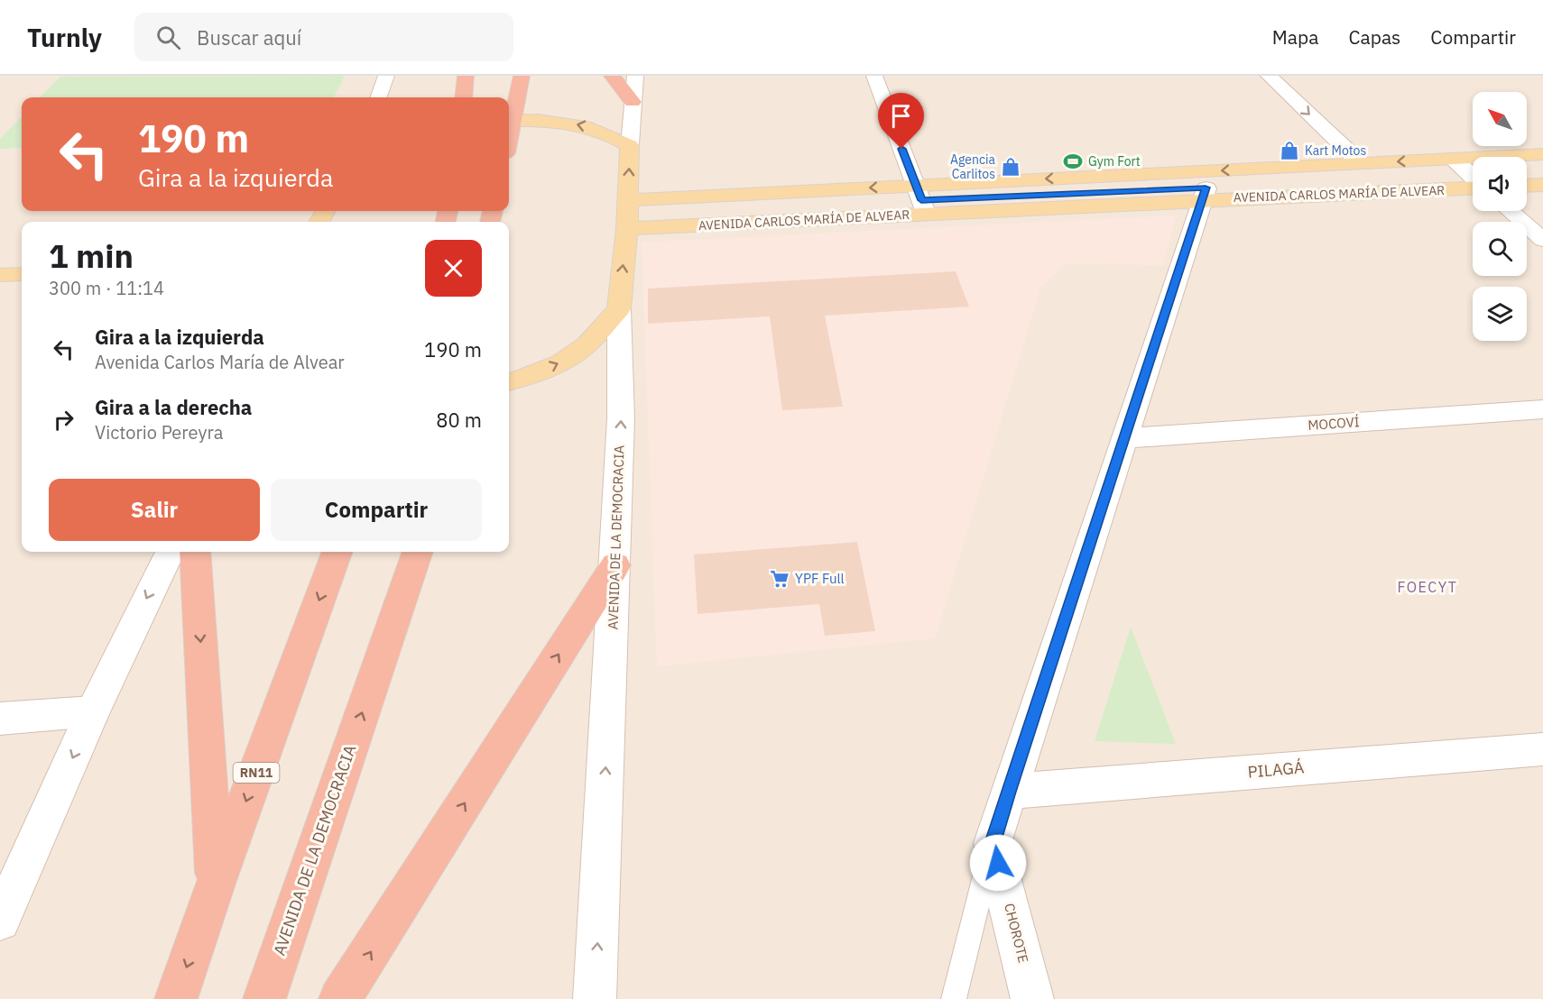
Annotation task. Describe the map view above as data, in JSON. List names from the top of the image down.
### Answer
{
  "streets": {
    "highway": ["AVENIDA DE LA DEMOCRACIA", "RN11"],
    "main road": ["AVENIDA CARLOS MARÍA DE ALVEAR"],
    "street": ["MOCOVÍ", "PILAGÁ", "CHOROTE"]
  },
  "crossings": [
    ["AVENIDA CARLOS MARÍA DE ALVEAR", "AVENIDA DE LA DEMOCRACIA"]
  ],
  "one_way": ["AVENIDA DE LA DEMOCRACIA"],
  "districts": ["FOECYT"],
  "places": {
    "shop": ["Kart Motos", "Agencia Carlitos"],
    "sports": ["Gym Fort"],
    "supermarket": ["YPF Full"]
  },
  "north": "top left",
  "page": {
    "header": "Turnly",
    "search": "Buscar aquí",
    "nav": ["Mapa", "Capas", "Compartir"],
    "turn": ["190 m", "Gira a la izquierda"],
    "heading": ["1 min", "300 m · 11:14"],
    "list": [
      {
        "name": "Gira a la izquierda",
        "note": "Avenida Carlos María de Alvear",
        "value": "190 m"
      },
      {
        "name": "Gira a la derecha",
        "note": "Victorio Pereyra",
        "value": "80 m"
      }
    ],
    "buttons": ["Salir", "Compartir"]
  }
}
